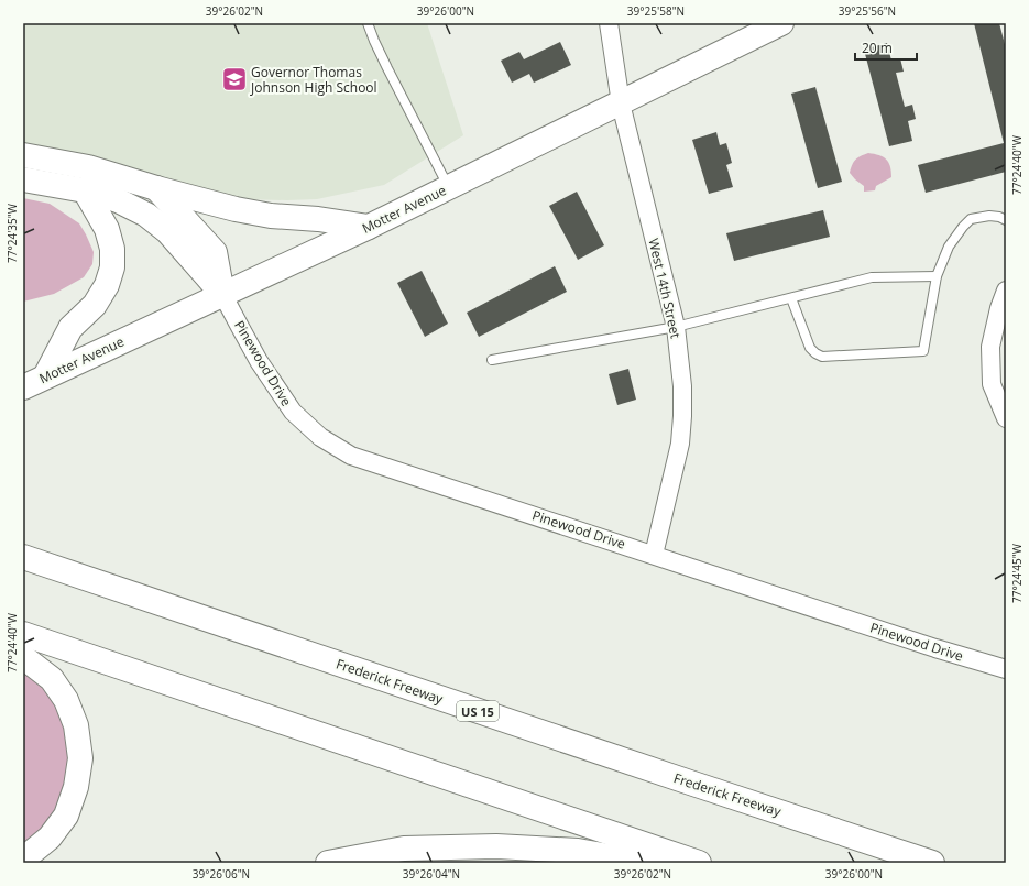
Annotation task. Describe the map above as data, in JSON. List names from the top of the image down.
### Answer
{
  "streets": {
    "main road": ["Motter Avenue", "Frederick Freeway", "US 15"],
    "street": ["West 14th Street", "Pinewood Drive"]
  },
  "crossings": [
    ["Motter Avenue", "West 14th Street"],
    ["Motter Avenue", "Pinewood Drive"],
    ["West 14th Street", "Pinewood Drive"]
  ],
  "places": {
    "school or university": ["Governor Thomas Johnson High School"]
  },
  "scale_bar": "20 m",
  "coordinates": [
    "39°26'02\"N",
    "39°26'00\"N",
    "39°25'58\"N",
    "39°25'56\"N",
    "77°24'40\"W",
    "77°24'35\"W",
    "77°24'45\"W",
    "39°26'06\"N",
    "39°26'04\"N"
  ]
}
